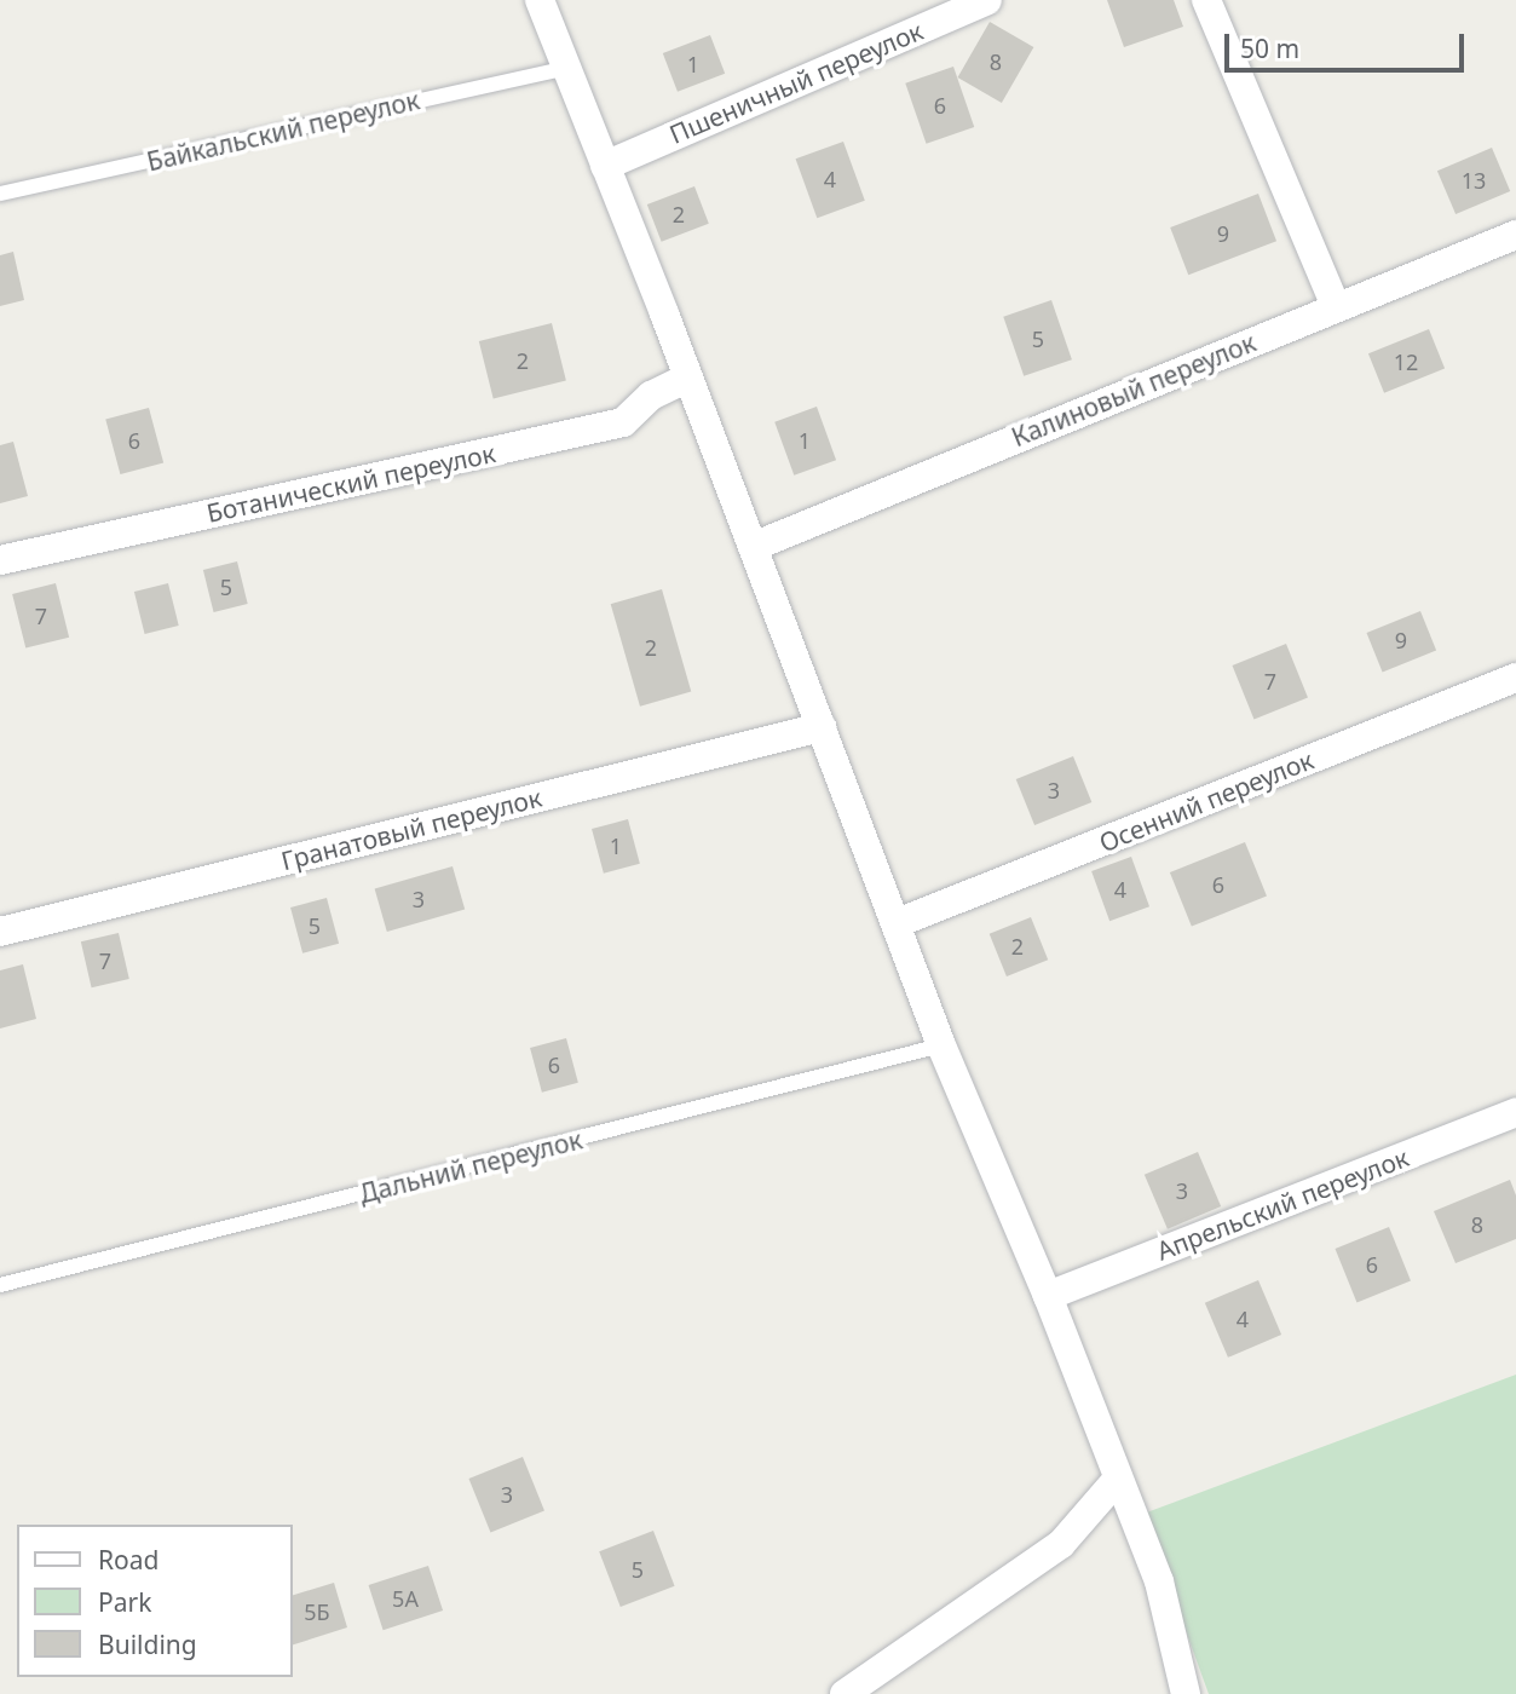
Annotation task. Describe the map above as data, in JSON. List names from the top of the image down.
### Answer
{
  "streets": {
    "street": [
      "Пшеничный переулок",
      "Калиновый переулок",
      "Ботанический переулок",
      "Осенний переулок",
      "Гранатовый переулок",
      "Апрельский переулок"
    ],
    "lane": ["Байкальский переулок", "Дальний переулок"]
  },
  "house_numbers": [
    "8",
    "1",
    "6",
    "4",
    "13",
    "2",
    "9",
    "5",
    "2",
    "12",
    "6",
    "1",
    "5",
    "7",
    "9",
    "2",
    "7",
    "3",
    "1",
    "6",
    "4",
    "3",
    "5",
    "2",
    "7",
    "6",
    "3",
    "8",
    "6",
    "4",
    "3",
    "5",
    "5А",
    "5Б"
  ],
  "legend": ["Road", "Park", "Building"],
  "scale_bar": "50 m"
}
